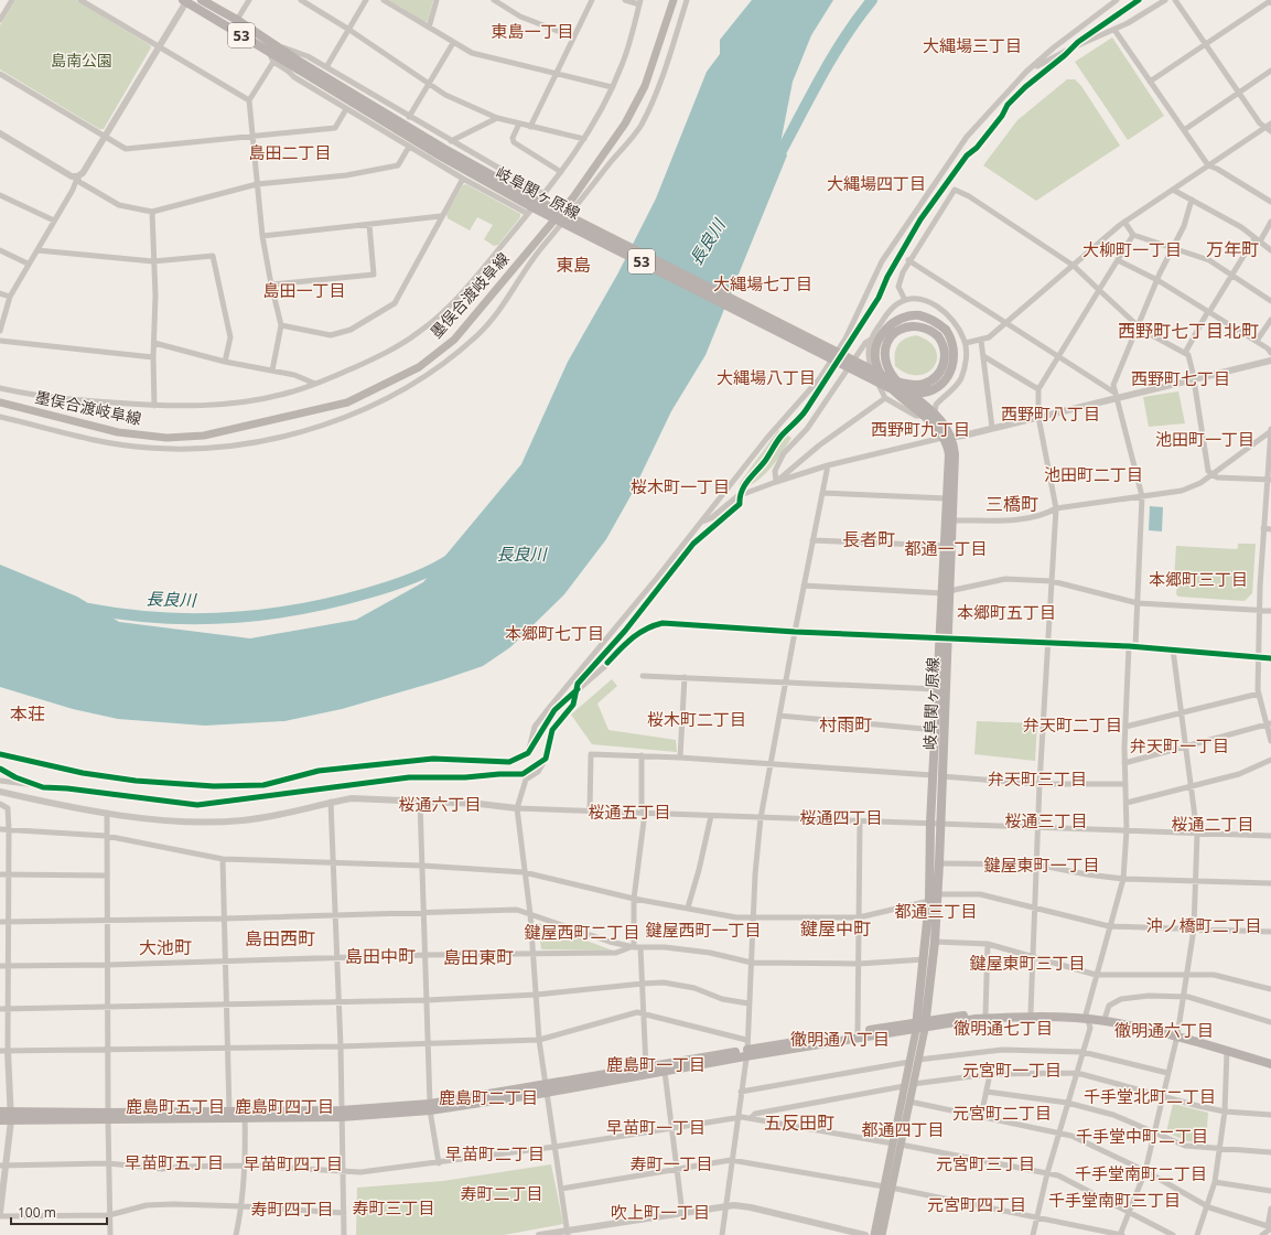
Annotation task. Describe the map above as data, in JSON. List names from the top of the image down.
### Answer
{
  "streets": {
    "main road": ["53", "岐阜関ヶ原線", "墨俣合渡岐阜線"]
  },
  "districts": [
    "東島一丁目",
    "大縄場三丁目",
    "島田二丁目",
    "大縄場四丁目",
    "万年町",
    "大柳町一丁目",
    "東島",
    "大縄場七丁目",
    "島田一丁目",
    "西野町七丁目北町",
    "大縄場八丁目",
    "西野町七丁目",
    "西野町八丁目",
    "西野町九丁目",
    "池田町一丁目",
    "池田町二丁目",
    "桜木町一丁目",
    "三橋町",
    "長者町",
    "都通一丁目",
    "本郷町三丁目",
    "本郷町五丁目",
    "本郷町七丁目",
    "本荘",
    "桜木町二丁目",
    "村雨町",
    "弁天町二丁目",
    "弁天町一丁目",
    "弁天町三丁目",
    "桜通六丁目",
    "桜通五丁目",
    "桜通四丁目",
    "桜通三丁目",
    "桜通二丁目",
    "鍵屋東町一丁目",
    "都通三丁目",
    "沖ノ橋町二丁目",
    "鍵屋中町",
    "鍵屋西町一丁目",
    "鍵屋西町二丁目",
    "島田西町",
    "大池町",
    "島田中町",
    "島田東町",
    "鍵屋東町三丁目",
    "徹明通七丁目",
    "徹明通六丁目",
    "徹明通八丁目",
    "鹿島町一丁目",
    "元宮町一丁目",
    "千手堂北町二丁目",
    "鹿島町二丁目",
    "鹿島町五丁目",
    "鹿島町四丁目",
    "元宮町二丁目",
    "五反田町",
    "早苗町一丁目",
    "都通四丁目",
    "千手堂中町二丁目",
    "早苗町二丁目",
    "早苗町五丁目",
    "早苗町四丁目",
    "寿町一丁目",
    "元宮町三丁目",
    "千手堂南町二丁目",
    "寿町二丁目",
    "千手堂南町三丁目",
    "元宮町四丁目",
    "寿町三丁目",
    "寿町四丁目",
    "吹上町一丁目"
  ],
  "water": ["長良川"],
  "parks": ["島南公園"],
  "scale_bar": "100 m"
}
